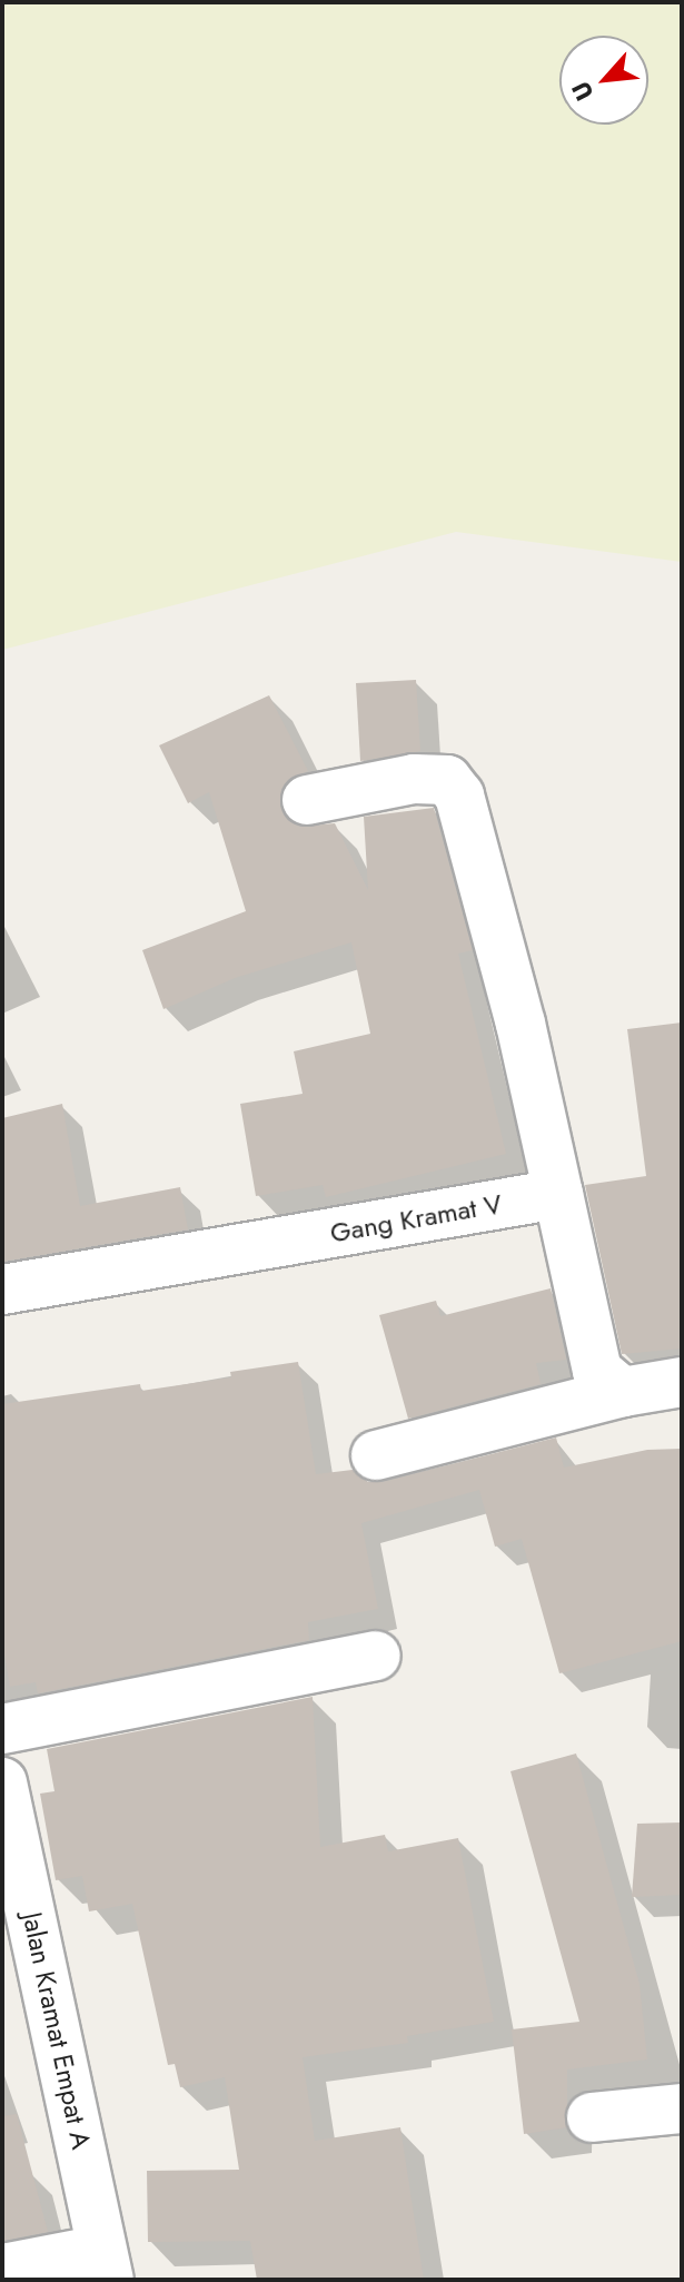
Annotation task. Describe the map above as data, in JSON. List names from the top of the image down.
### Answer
{
  "streets": {
    "street": ["Gang Kramat V", "Jalan Kramat Empat A"]
  },
  "north": "bottom left"
}
